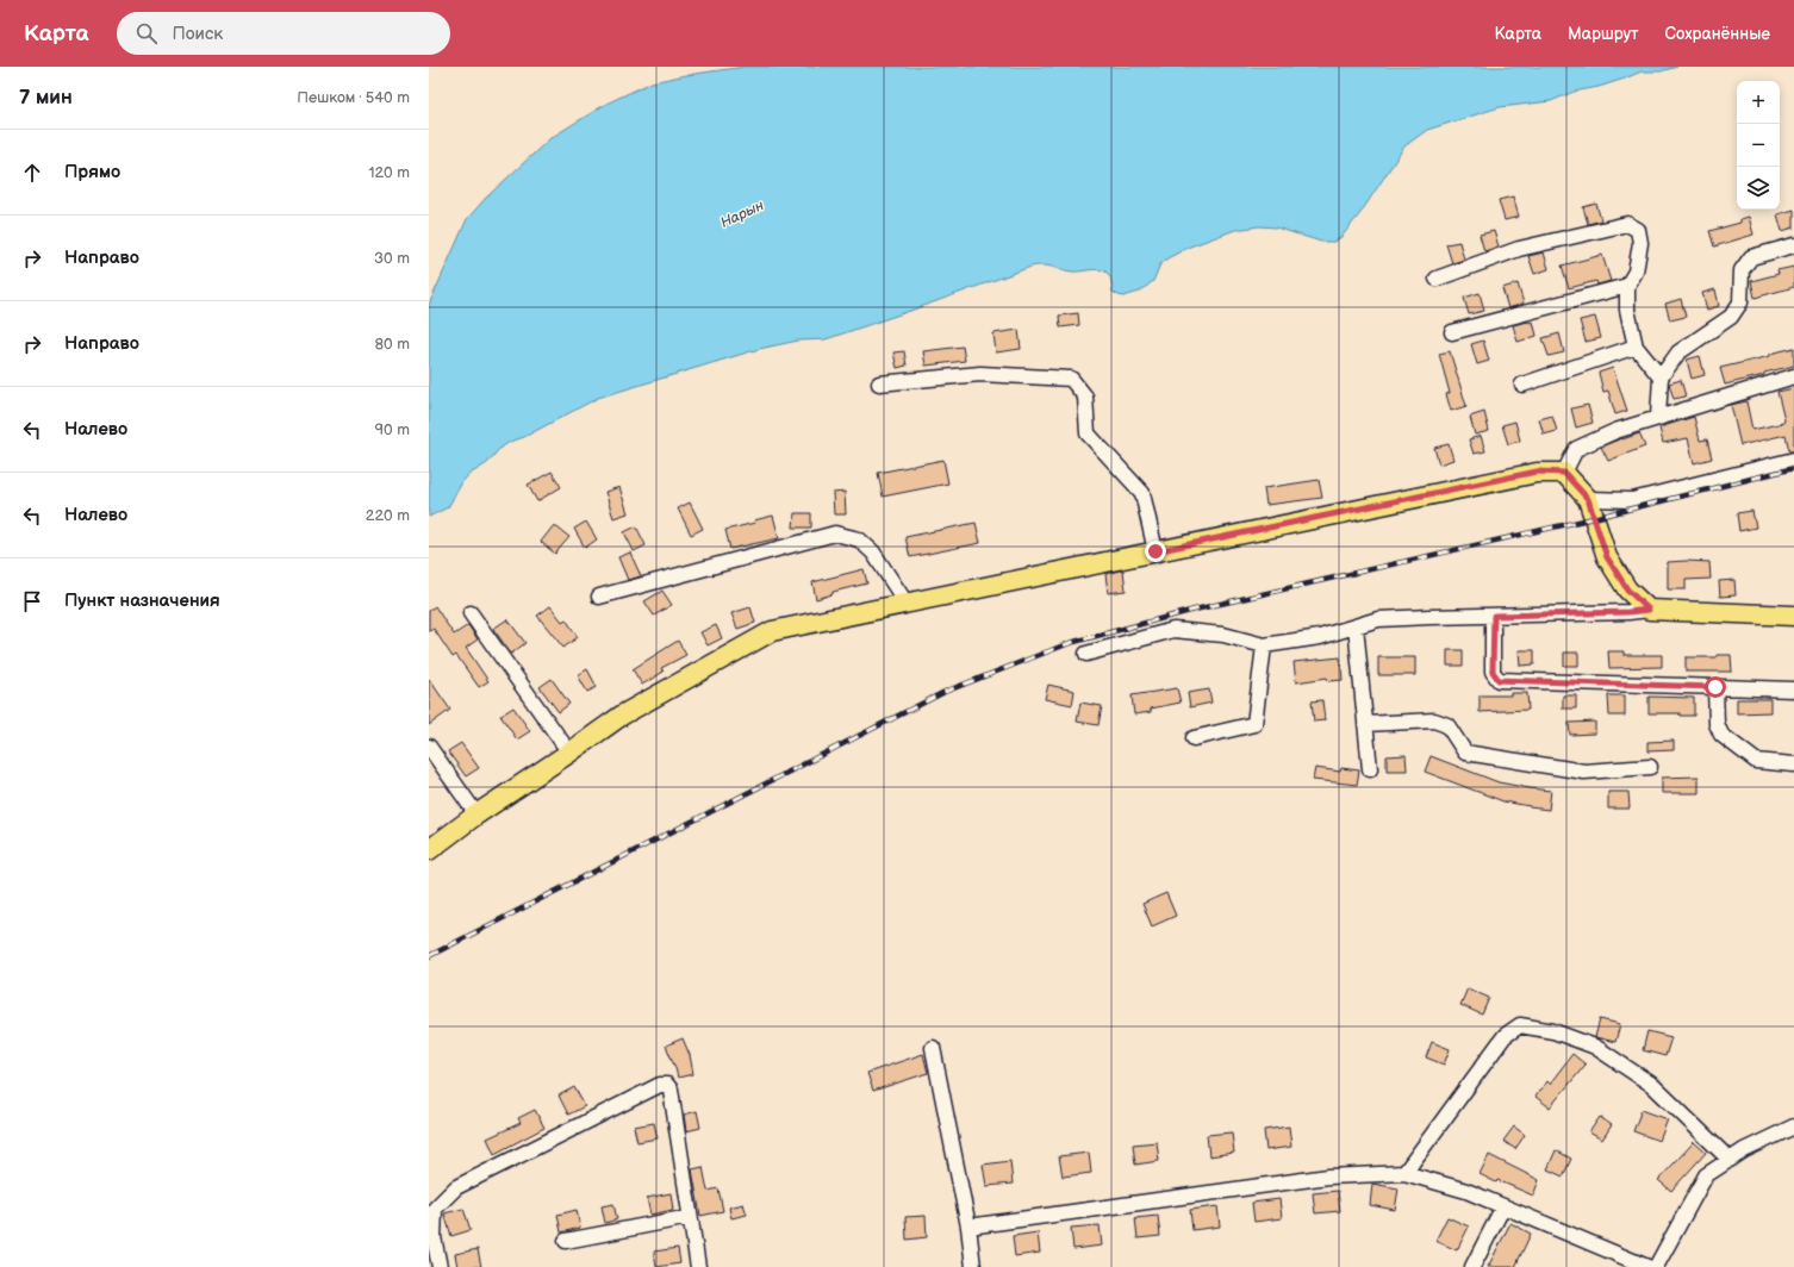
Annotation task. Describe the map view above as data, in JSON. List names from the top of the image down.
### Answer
{
  "water": ["Нарын"],
  "page": {
    "header": "Карта",
    "search": "Поиск",
    "nav": ["Карта", "Маршрут", "Сохранённые"],
    "heading": ["7 мин", "Пешком · 540 m"],
    "map_buttons": ["+", "−"],
    "list": [
      ["Прямо", "120 m"],
      ["Направо", "30 m"],
      ["Направо", "80 m"],
      ["Налево", "90 m"],
      ["Налево", "220 m"],
      "Пункт назначения"
    ]
  }
}
